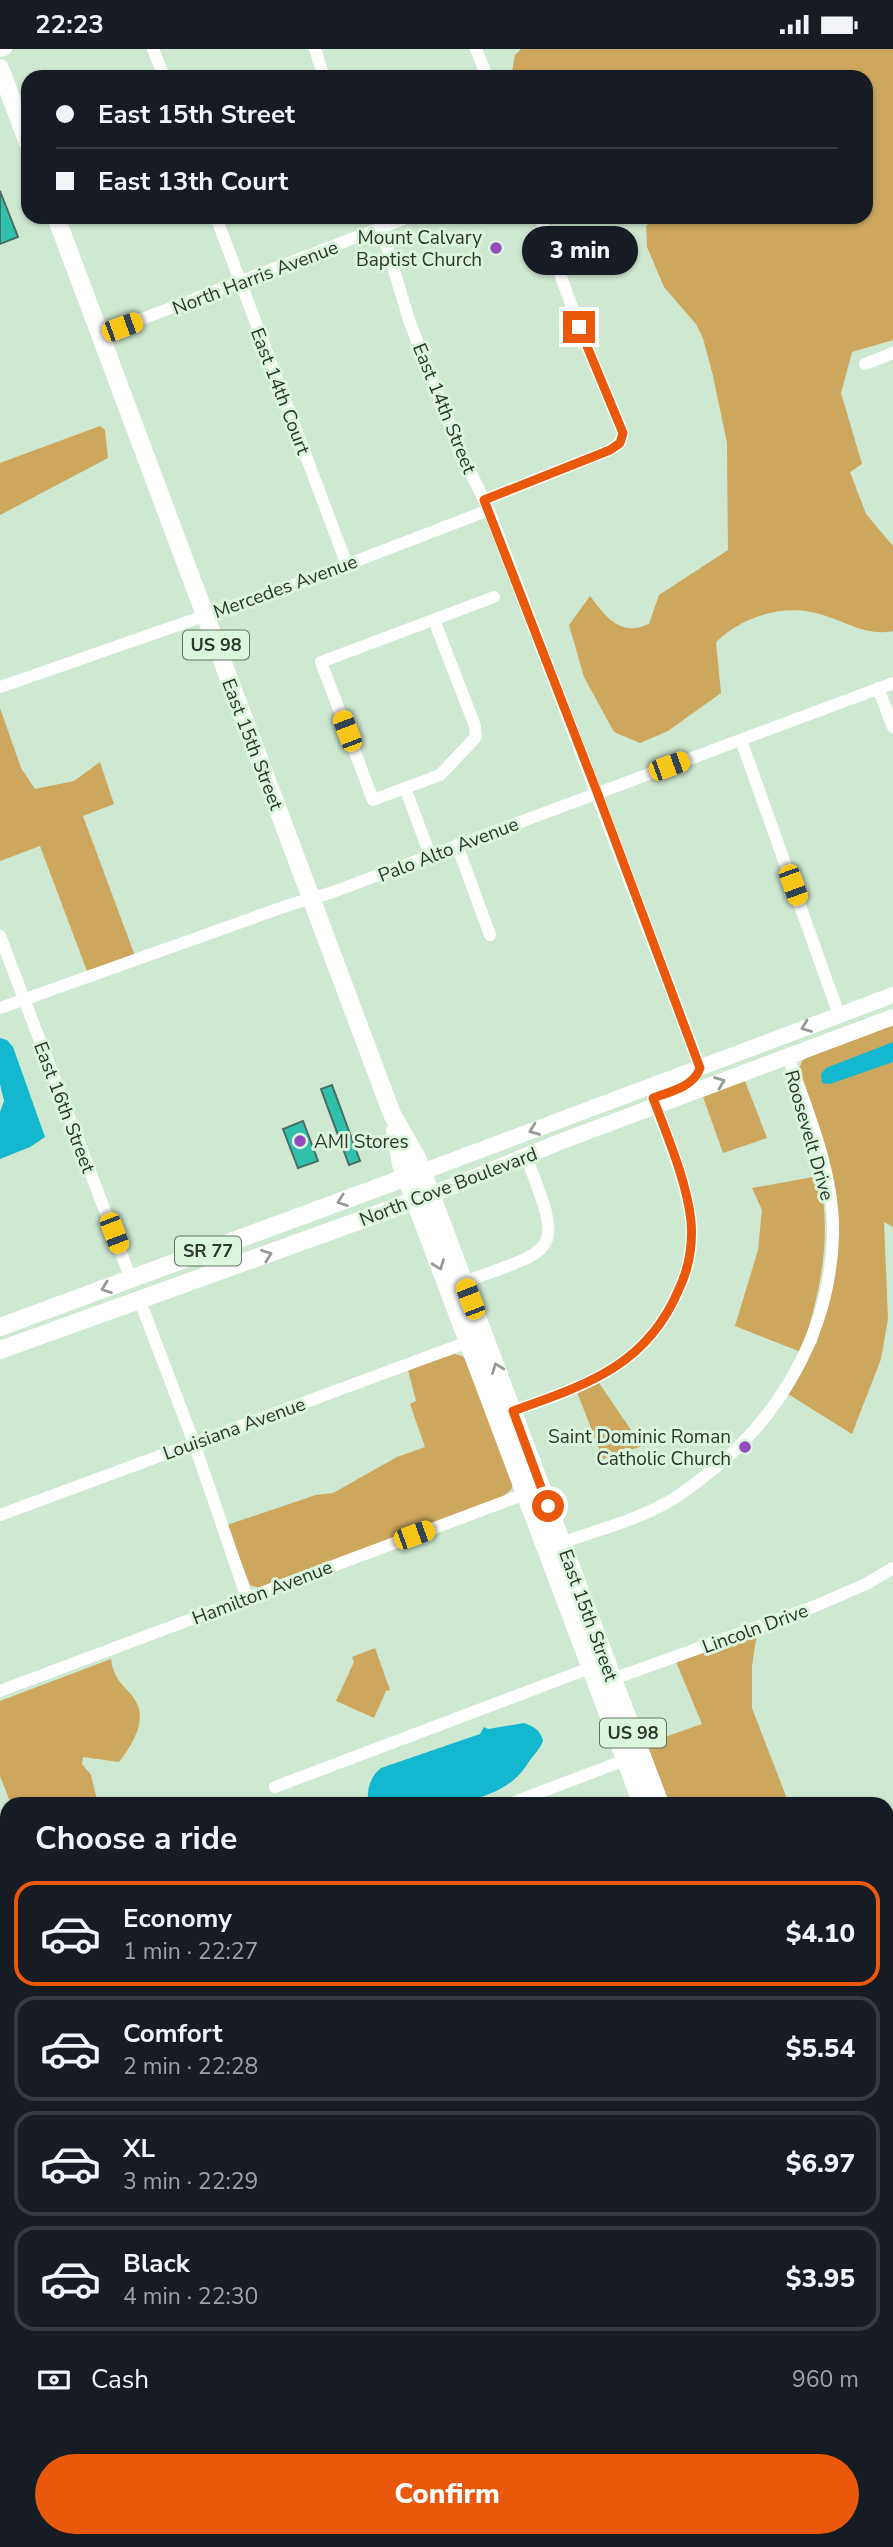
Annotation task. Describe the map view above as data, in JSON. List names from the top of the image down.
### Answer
{
  "streets": {
    "main road": [
      "US 98",
      "East 15th Street",
      "North Cove Boulevard",
      "SR 77"
    ],
    "street": [
      "North Harris Avenue",
      "East 14th Court",
      "East 14th Street",
      "Mercedes Avenue",
      "Palo Alto Avenue",
      "East 16th Street",
      "Roosevelt Drive",
      "Louisiana Avenue",
      "Hamilton Avenue",
      "Lincoln Drive"
    ]
  },
  "crossings": [
    ["North Harris Avenue", "East 14th Court"],
    ["North Harris Avenue", "East 15th Street"],
    ["East 14th Court", "Mercedes Avenue"],
    ["East 14th Street", "Mercedes Avenue"],
    ["East 14th Street", "Palo Alto Avenue"],
    ["East 14th Street", "North Cove Boulevard"],
    ["Mercedes Avenue", "East 15th Street"],
    ["East 15th Street", "Palo Alto Avenue"],
    ["East 15th Street", "Roosevelt Drive"],
    ["East 15th Street", "North Cove Boulevard"],
    ["East 15th Street", "Louisiana Avenue"],
    ["East 15th Street", "Hamilton Avenue"],
    ["East 15th Street", "Lincoln Drive"],
    ["Palo Alto Avenue", "East 16th Street"],
    ["East 16th Street", "North Cove Boulevard"]
  ],
  "places": ["Mount Calvary Baptist Church", "AMI Stores", "Saint Dominic Roman Catholic Church"],
  "page": {
    "status": "22:23",
    "banner": ["East 15th Street", "East 13th Court"],
    "bubble": "3 min",
    "heading": "Choose a ride",
    "list": [
      {
        "name": "Economy",
        "note": "1 min · 22:27",
        "value": "$4.10"
      },
      {
        "name": "Comfort",
        "note": "2 min · 22:28",
        "value": "$5.54"
      },
      {
        "name": "XL",
        "note": "3 min · 22:29",
        "value": "$6.97"
      },
      {
        "name": "Black",
        "note": "4 min · 22:30",
        "value": "$3.95"
      }
    ],
    "pay": ["Cash", "960 m"],
    "buttons": "Confirm"
  }
}
